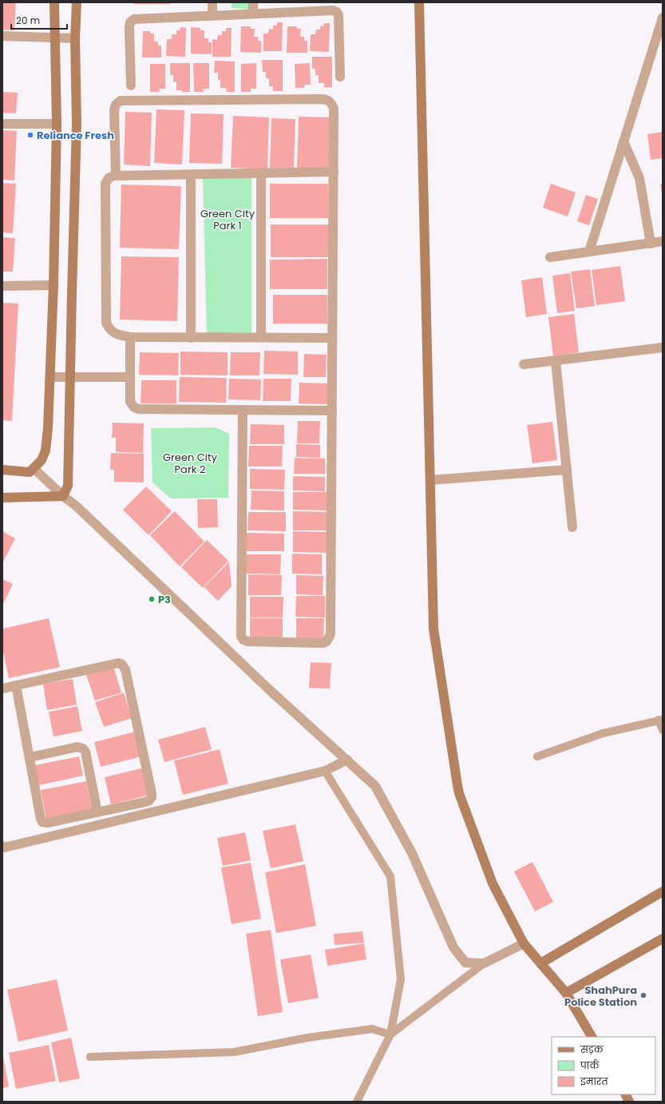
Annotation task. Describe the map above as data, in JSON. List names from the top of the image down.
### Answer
{
  "parks": ["Green City Park 1", "Green City Park 2"],
  "places": ["Reliance Fresh", "P3", "ShahPura Police Station"],
  "legend": ["सड़क", "पार्क", "इमारत"],
  "scale_bar": "20 m"
}
